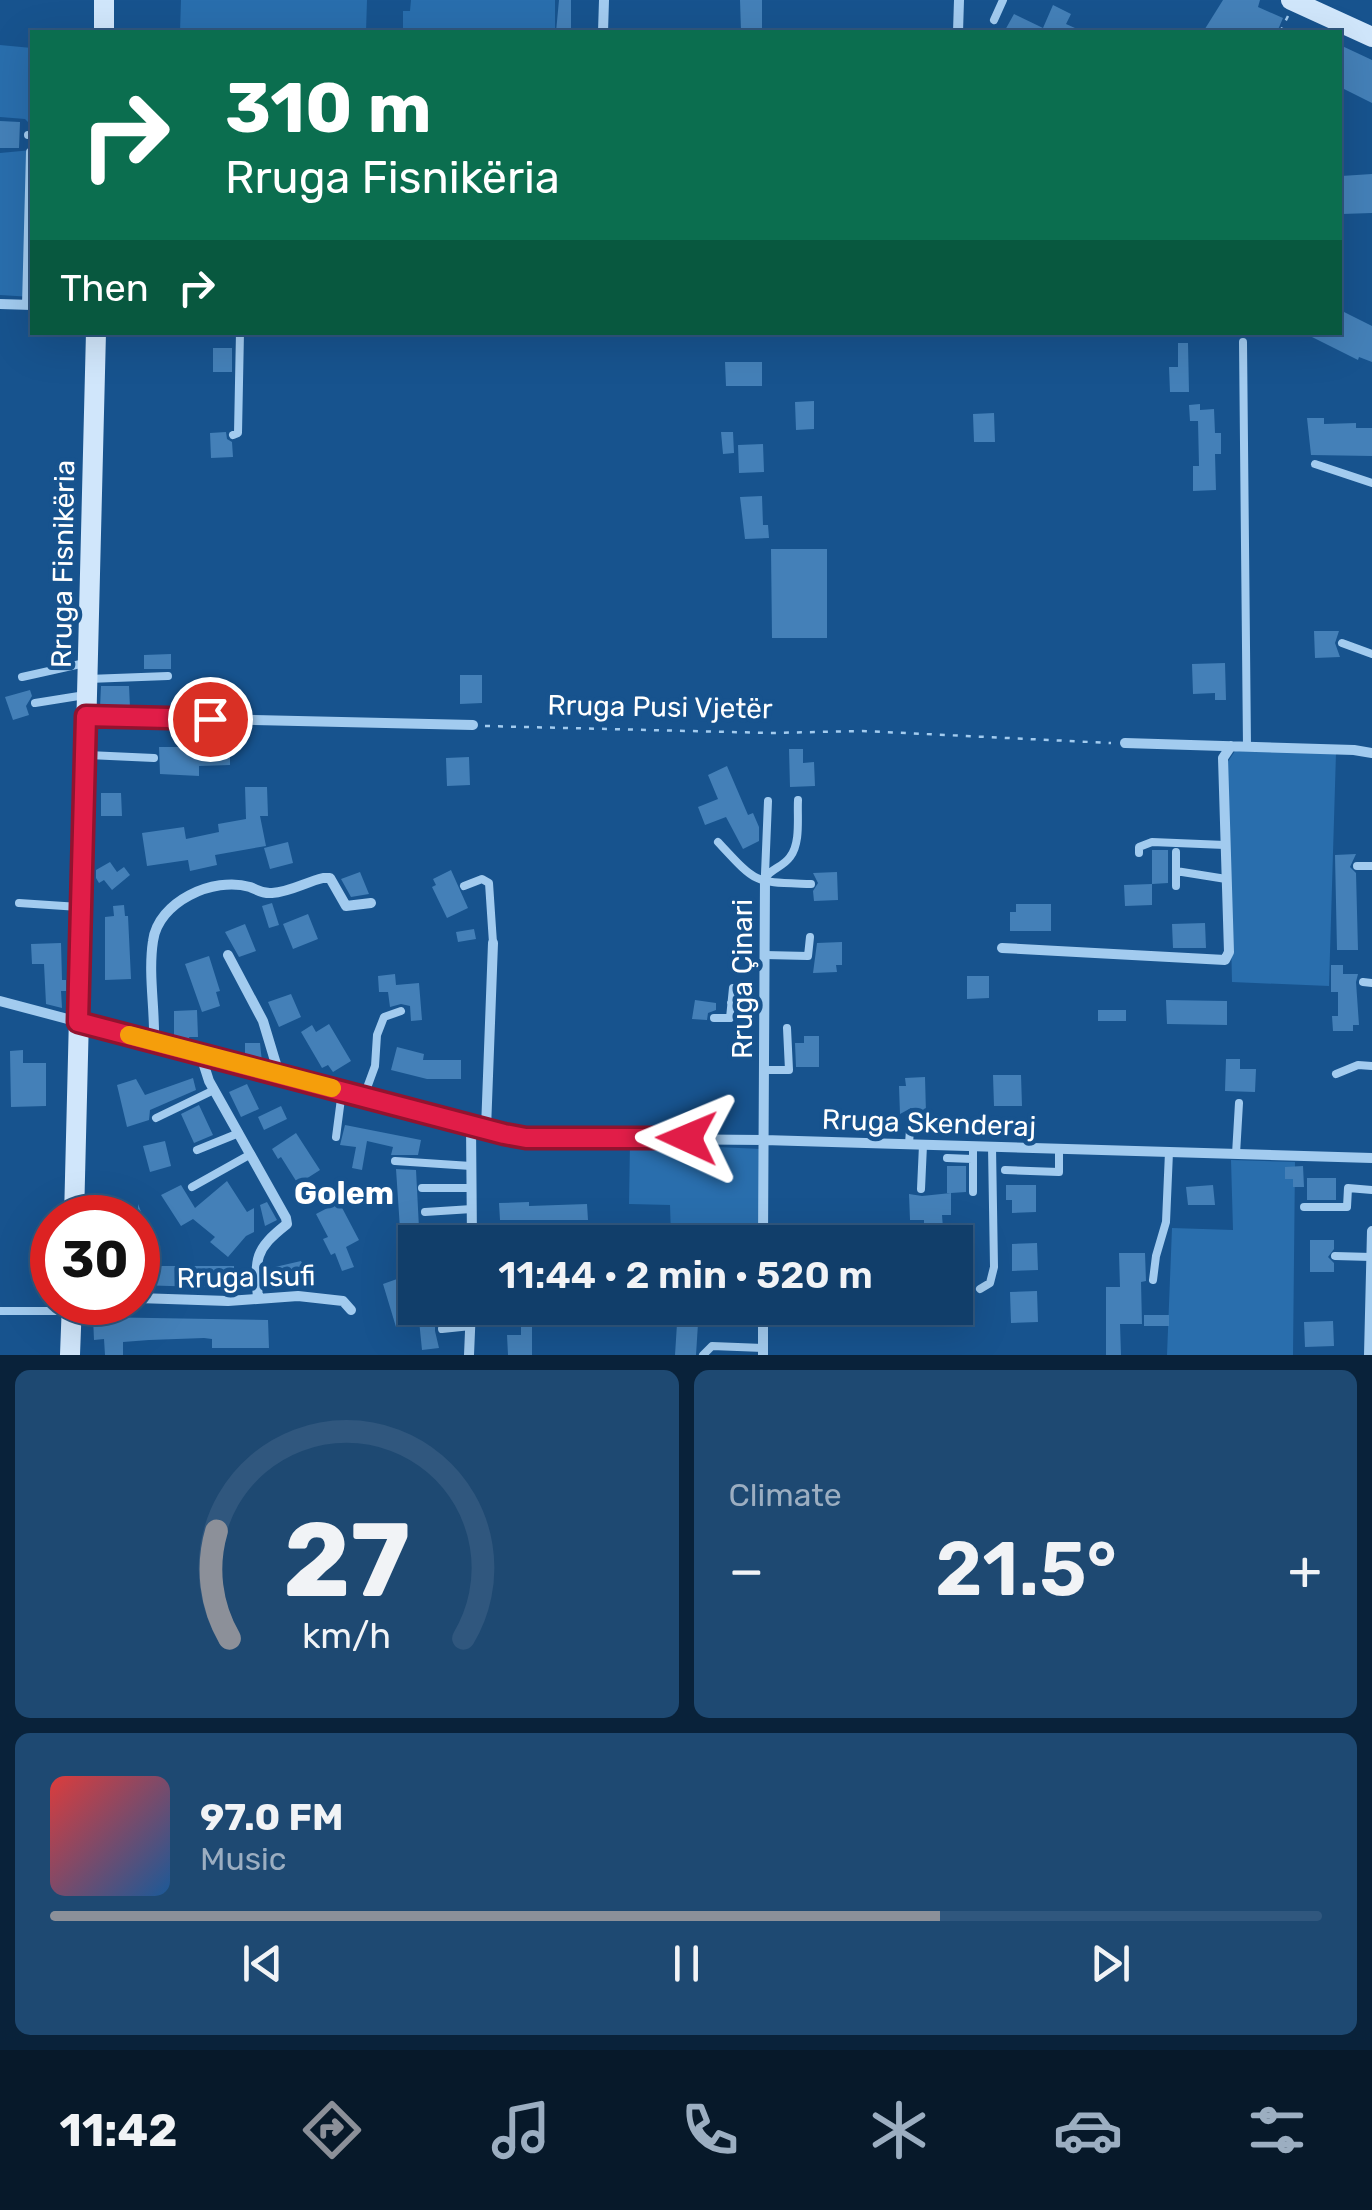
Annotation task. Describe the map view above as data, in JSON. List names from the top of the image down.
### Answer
{
  "streets": {
    "street": [
      "Rruga Fisnikëria",
      "Rruga Çinari",
      "Rruga Skenderaj",
      "Rruga Isufi"
    ],
    "path": ["Rruga Pusi Vjetër"]
  },
  "crossings": [
    ["Rruga Fisnikëria", "Rruga Skenderaj"],
    ["Rruga Çinari", "Rruga Skenderaj"]
  ],
  "districts": ["Golem"],
  "page": {
    "turn": ["310 m", "Rruga Fisnikëria"],
    "then": "Then",
    "limit": "30",
    "trip": "11:44 · 2 min · 520 m",
    "tile": "Climate",
    "heat": ["−", "21.5°", "+"],
    "song": ["97.0 FM", "Music"],
    "tabs": "11:42",
    "gauge": ["27", "km/h"]
  }
}
